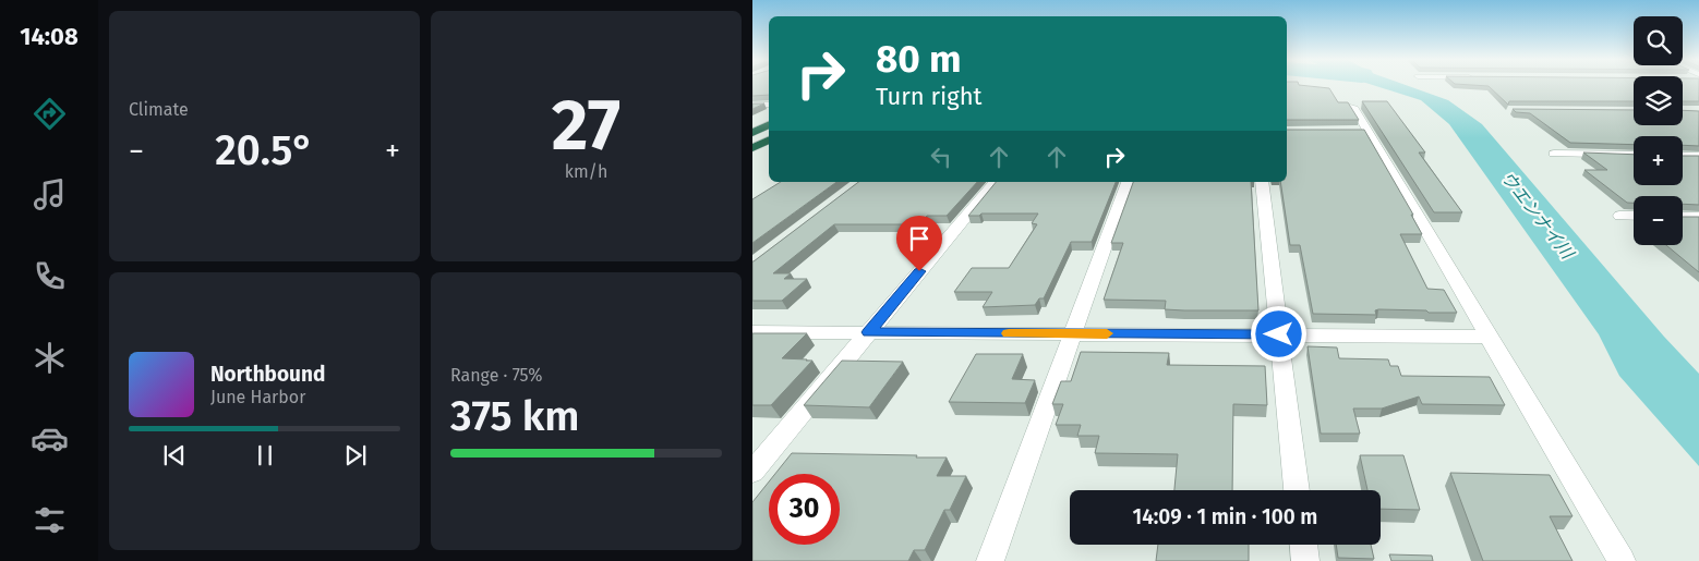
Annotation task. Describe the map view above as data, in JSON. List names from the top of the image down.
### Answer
{
  "water": ["ウエンナイ川"],
  "page": {
    "tabs": "14:08",
    "tile": [
      "Climate",
      ["27", "km/h"],
      ["Range · 75%", "375 km"]
    ],
    "map_buttons": ["+", "−"],
    "turn": ["80 m", "Turn right"],
    "heat": ["−", "20.5°", "+"],
    "song": ["Northbound", "June Harbor"],
    "limit": "30",
    "trip": "14:09 · 1 min · 100 m"
  }
}
